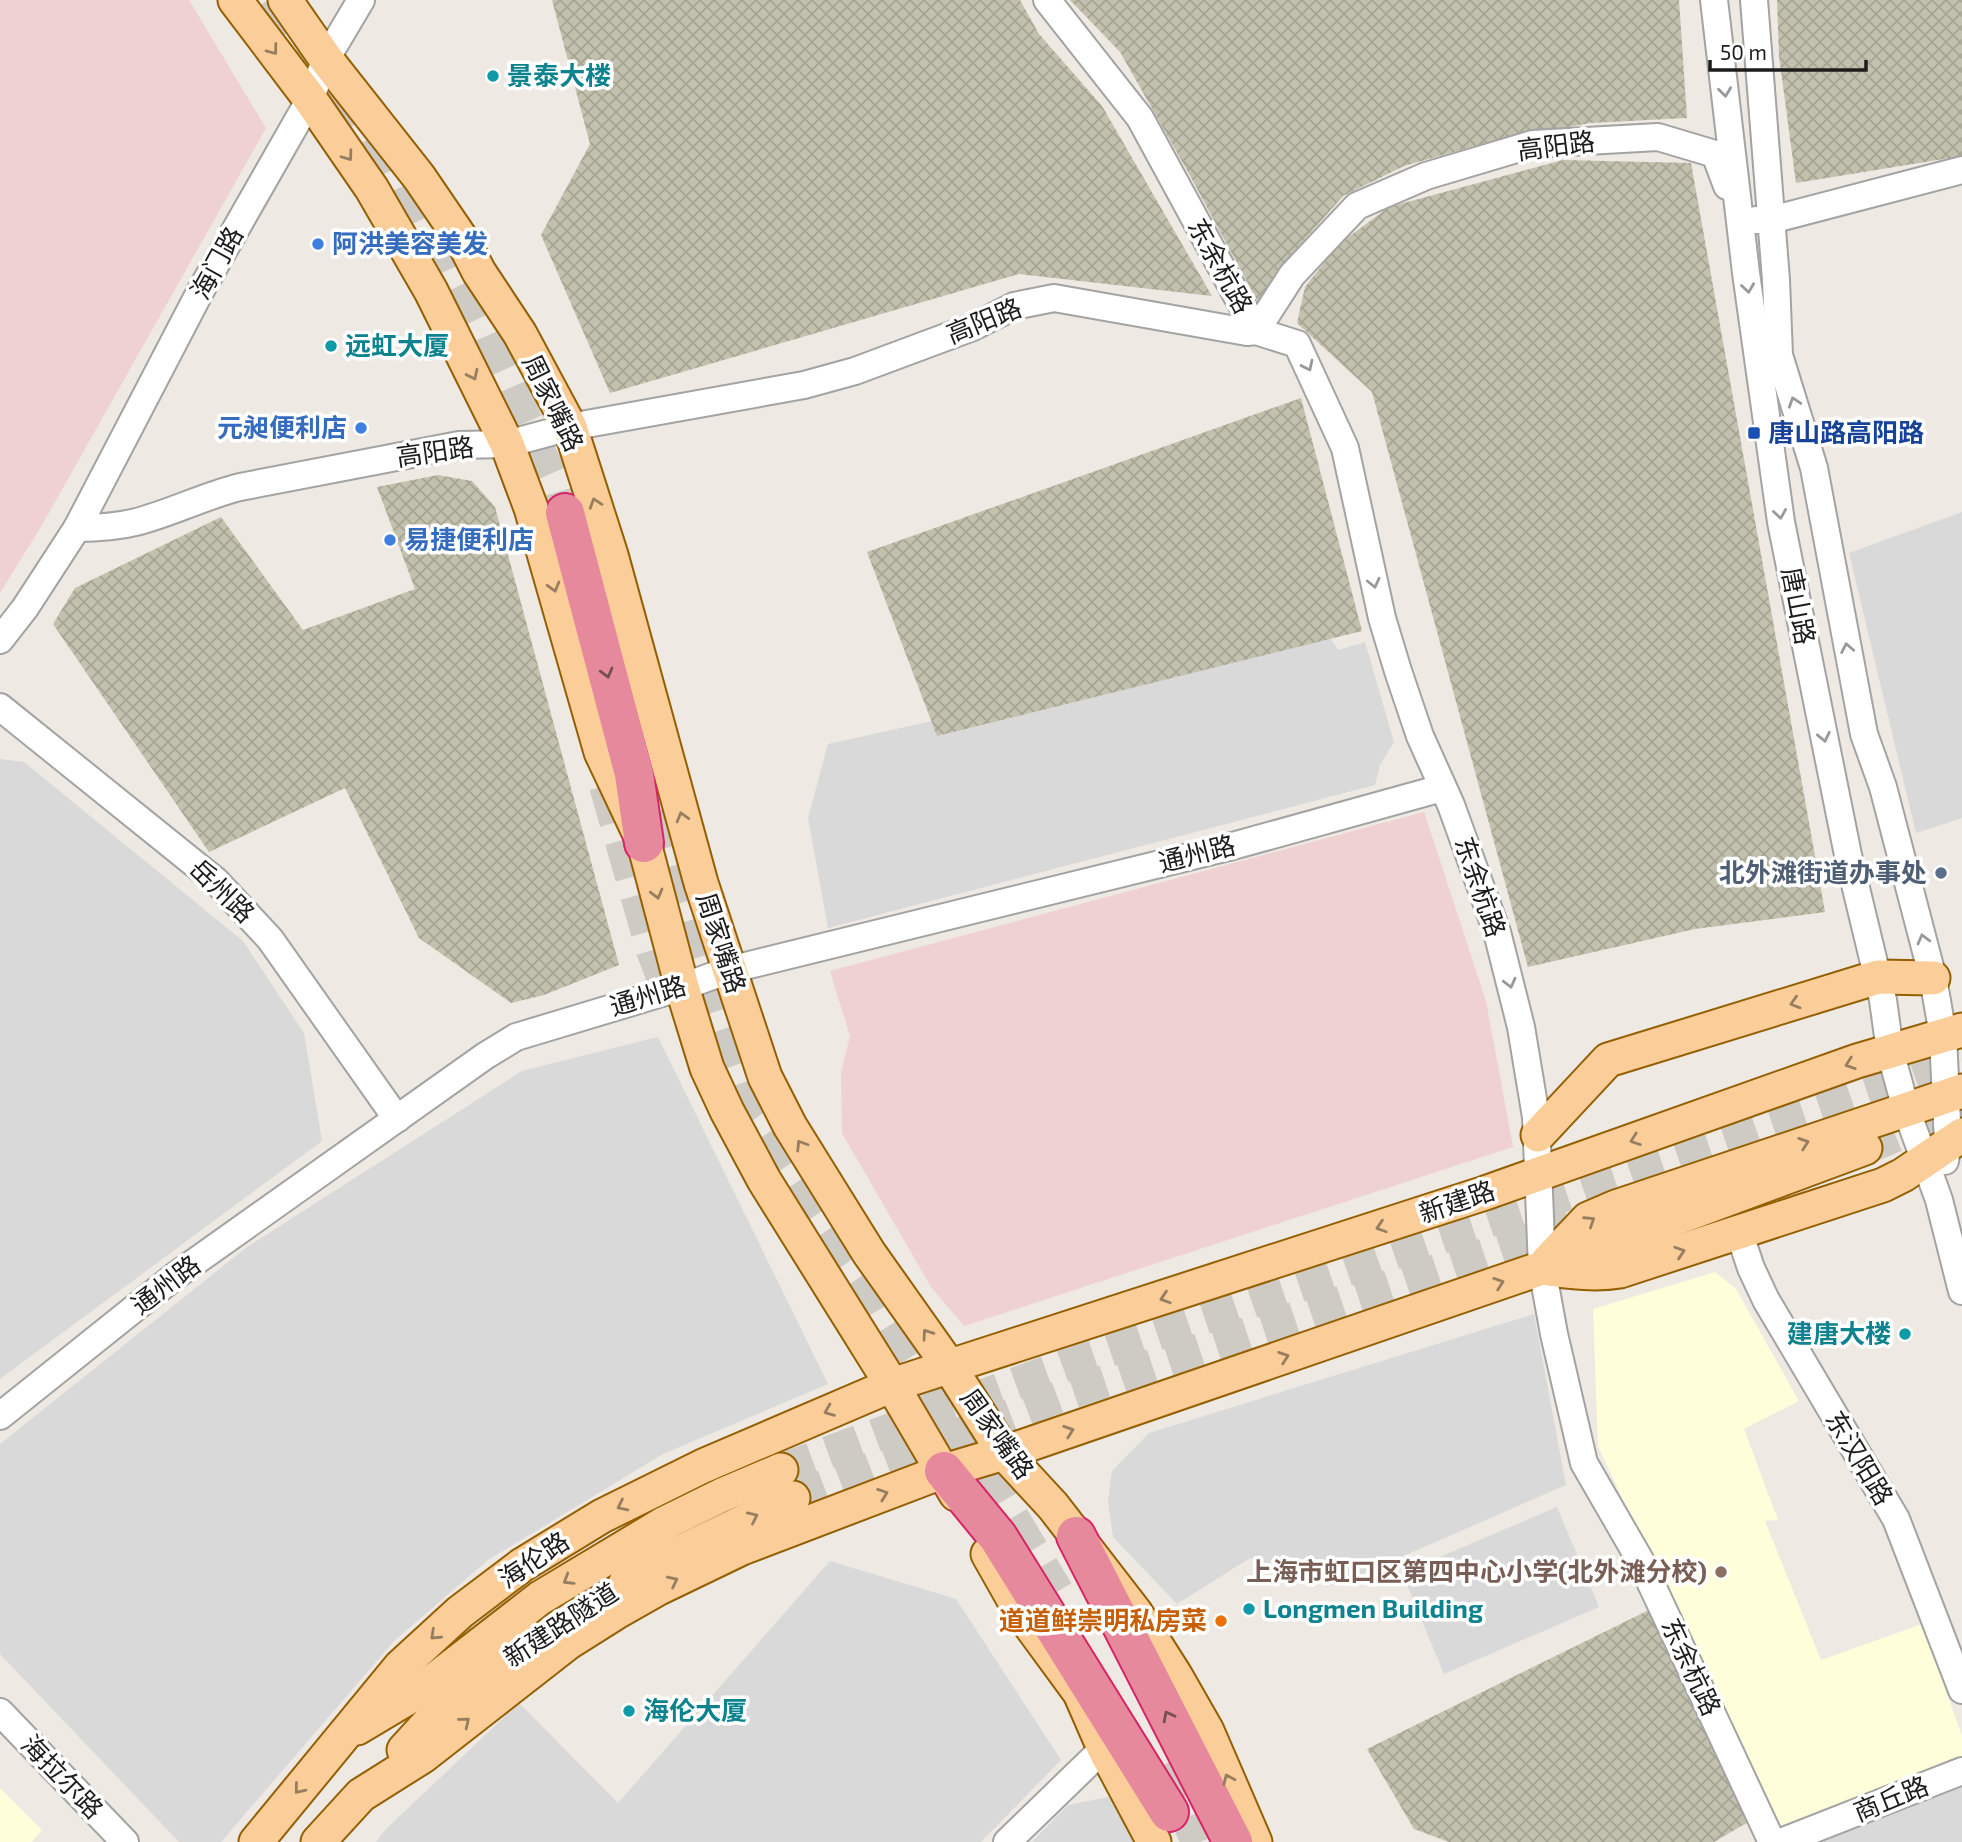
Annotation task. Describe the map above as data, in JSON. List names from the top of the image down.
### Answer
{
  "streets": {
    "main road": [
      "周家嘴路",
      "新建路",
      "海伦路",
      "新建路隧道"
    ],
    "street": [
      "高阳路",
      "海门路",
      "东余杭路",
      "唐山路",
      "通州路",
      "岳州路",
      "东汉阳路",
      "海拉尔路",
      "商丘路"
    ]
  },
  "crossings": [
    ["高阳路", "海门路"],
    ["高阳路", "东余杭路"],
    ["高阳路", "周家嘴路"],
    ["高阳路", "唐山路"],
    ["海门路", "周家嘴路"],
    ["东余杭路", "通州路"],
    ["东余杭路", "新建路"],
    ["周家嘴路", "通州路"],
    ["周家嘴路", "新建路"],
    ["周家嘴路", "海伦路"],
    ["唐山路", "新建路"],
    ["通州路", "岳州路"],
    ["新建路", "海伦路"],
    ["海伦路", "新建路隧道"]
  ],
  "one_way": ["东余杭路"],
  "places": {
    "other": [
      "景泰大楼",
      "阿洪美容美发",
      "远虹大厦",
      "元昶便利店",
      "易捷便利店",
      "北外滩街道办事处",
      "建唐大楼",
      "上海市虹口区第四中心小学(北外滩分校)",
      "Longmen Building",
      "道道鲜崇明私房菜",
      "海伦大厦"
    ],
    "transit": ["唐山路高阳路"]
  },
  "scale_bar": "50 m"
}
